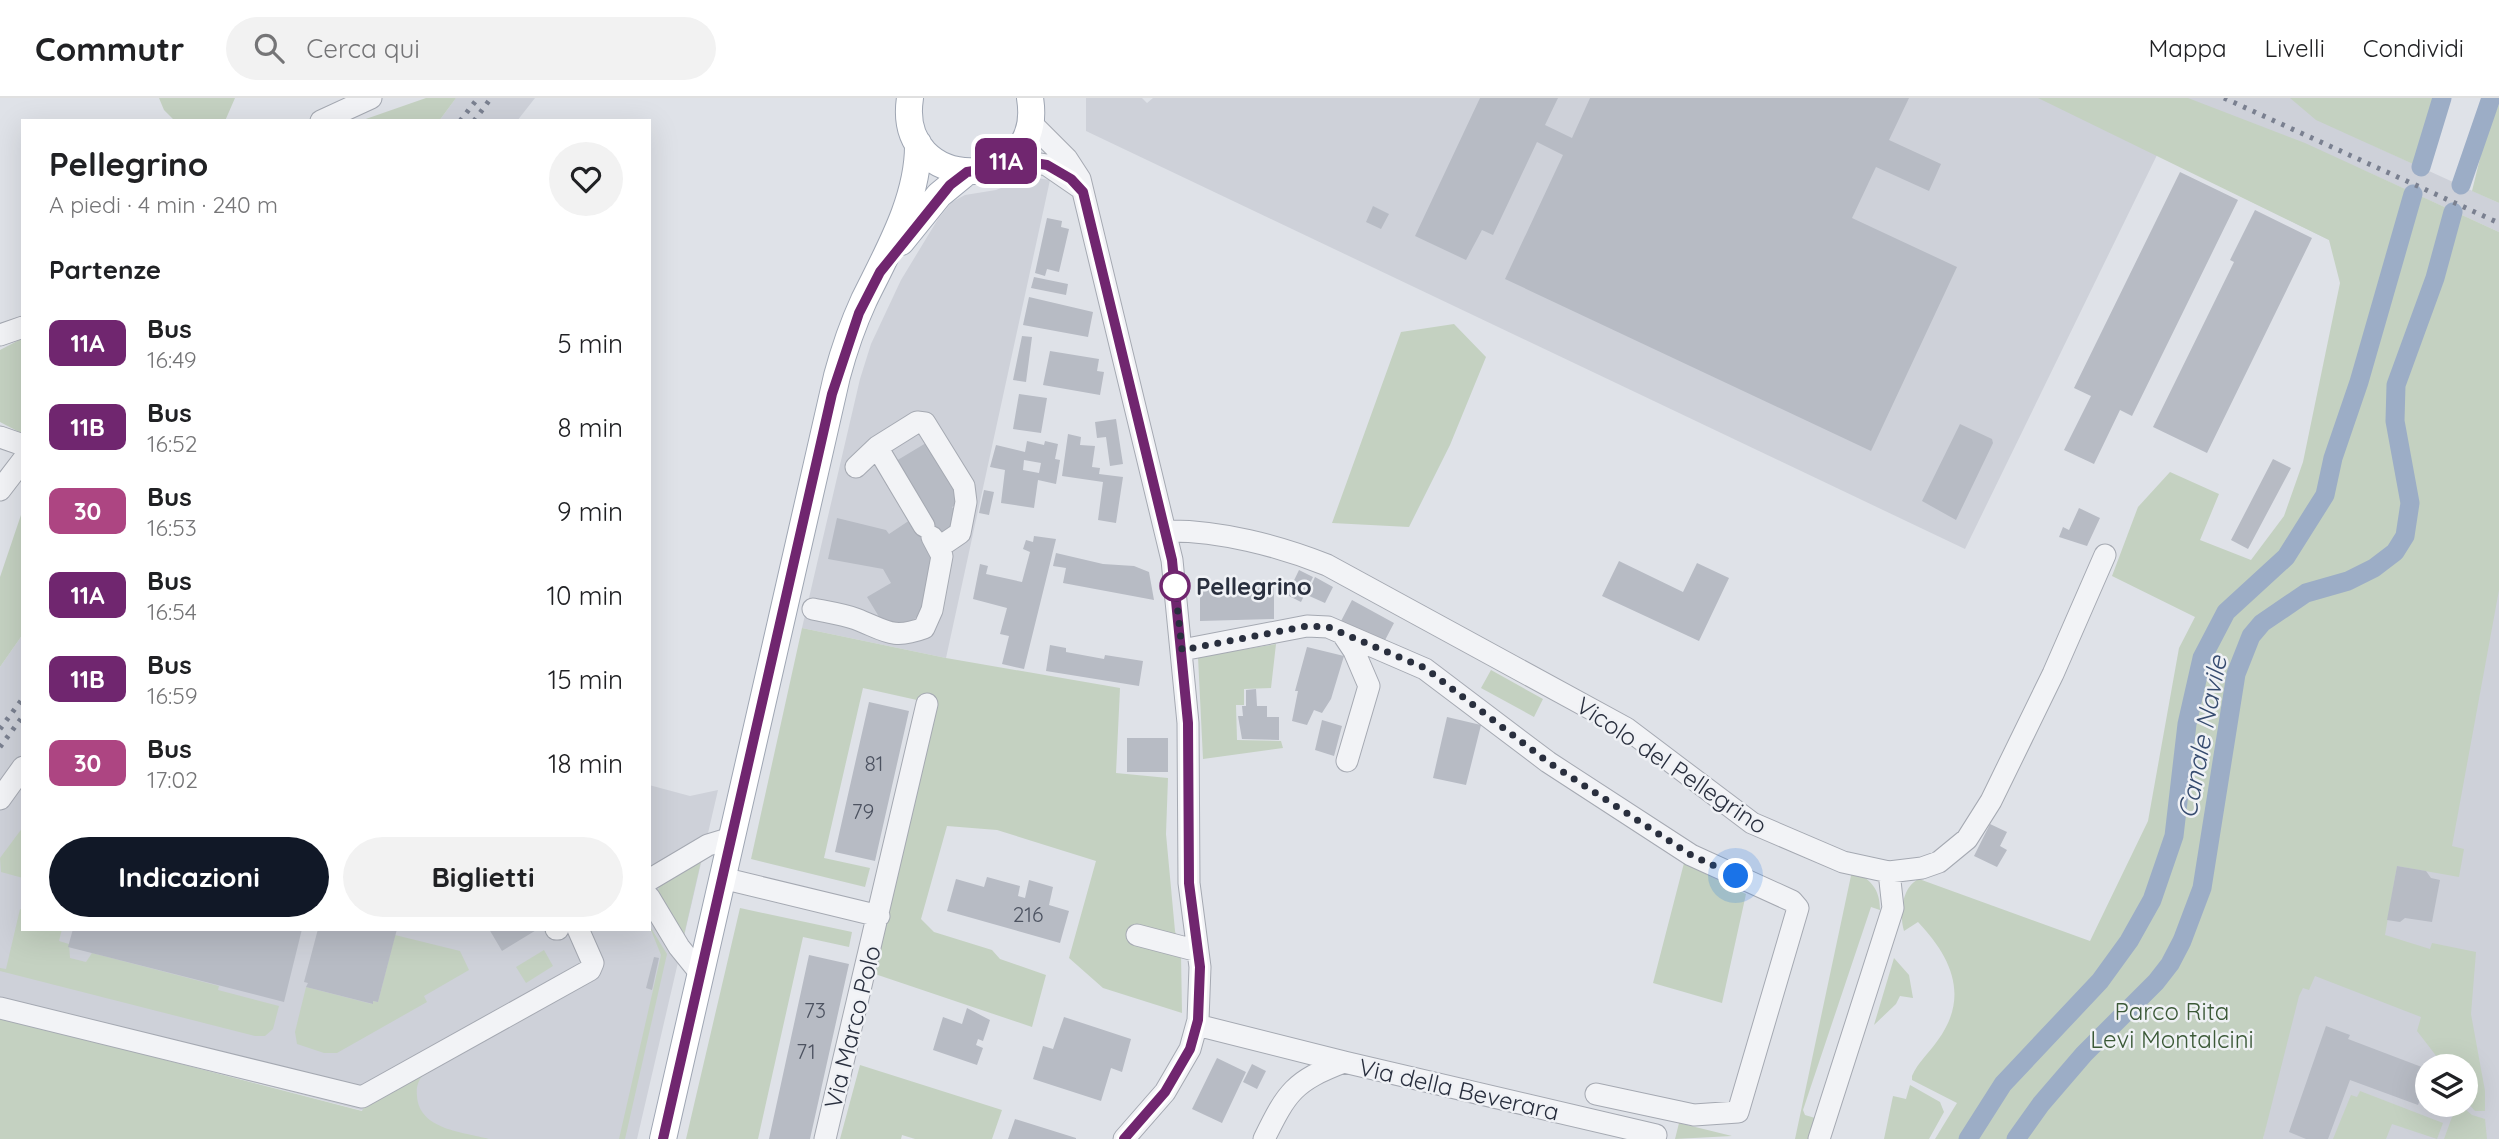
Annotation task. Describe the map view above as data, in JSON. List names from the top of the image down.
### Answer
{
  "streets": {
    "street": ["Vicolo del Pellegrino", "Via Marco Polo", "Via della Beverara"]
  },
  "water": ["Canale Navile"],
  "parks": ["Parco Rita Levi Montalcini"],
  "places": ["Pellegrino"],
  "lines": ["bus line 11A"],
  "house_numbers": [
    "81",
    "79",
    "216",
    "73",
    "71"
  ],
  "page": {
    "header": "Commutr",
    "search": "Cerca qui",
    "nav": ["Mappa", "Livelli", "Condividi"],
    "on_map": "11A",
    "heading": [
      ["Pellegrino", "A piedi · 4 min · 240 m"],
      "Partenze"
    ],
    "list": [
      {
        "mark": "11A",
        "name": "Bus",
        "note": "16:49",
        "value": "5 min"
      },
      {
        "mark": "11B",
        "name": "Bus",
        "note": "16:52",
        "value": "8 min"
      },
      {
        "mark": "30",
        "name": "Bus",
        "note": "16:53",
        "value": "9 min"
      },
      {
        "mark": "11A",
        "name": "Bus",
        "note": "16:54",
        "value": "10 min"
      },
      {
        "mark": "11B",
        "name": "Bus",
        "note": "16:59",
        "value": "15 min"
      },
      {
        "mark": "30",
        "name": "Bus",
        "note": "17:02",
        "value": "18 min"
      }
    ],
    "buttons": ["Indicazioni", "Biglietti"]
  }
}
